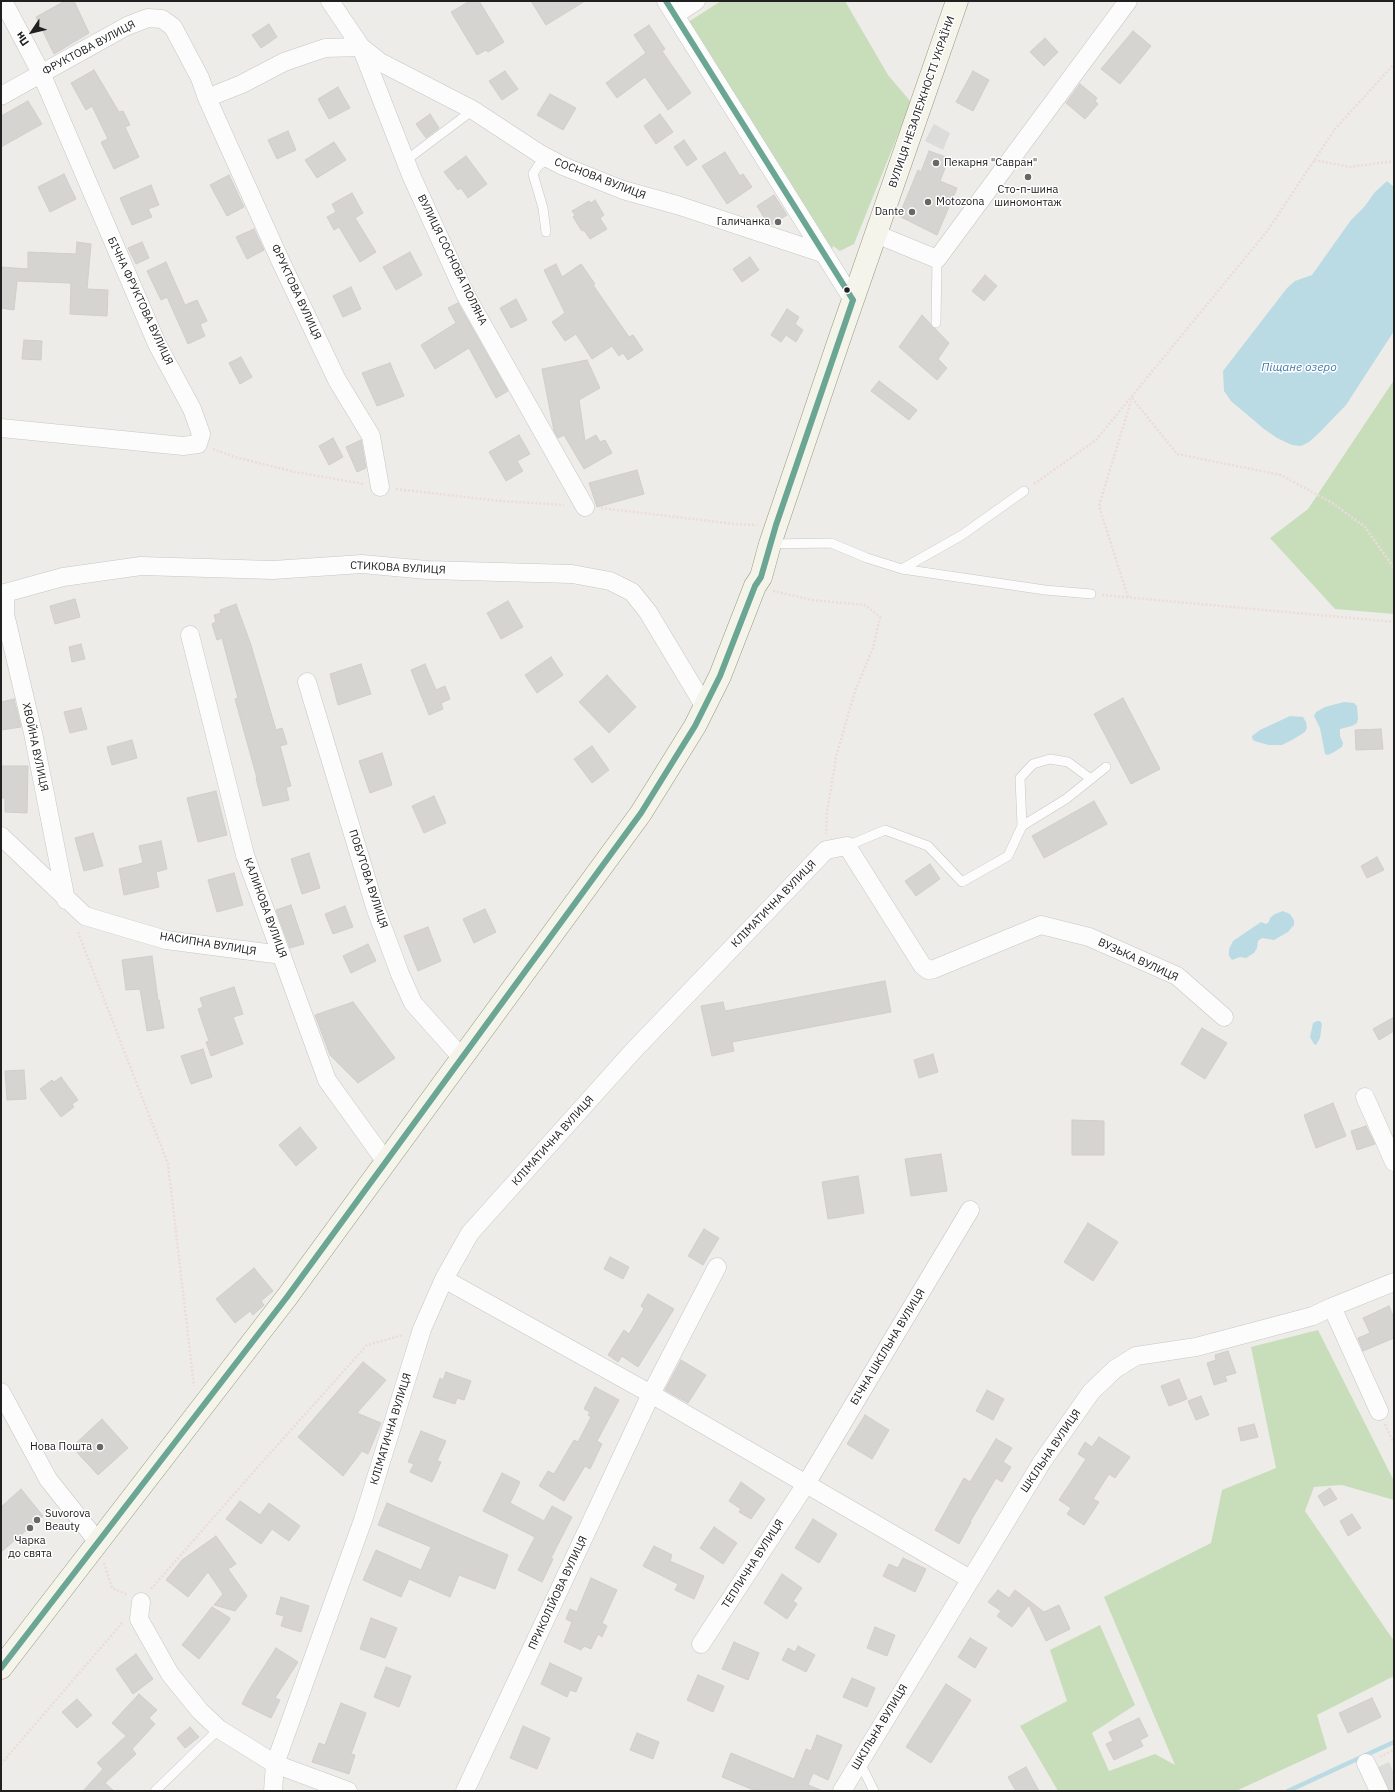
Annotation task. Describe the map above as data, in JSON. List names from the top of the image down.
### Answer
{
  "streets": {
    "main road": ["ВУЛИЦЯ НЕЗАЛЕЖНОСТІ УКРАЇНИ"],
    "street": [
      "ФРУКТОВА ВУЛИЦЯ",
      "СОСНОВА ВУЛИЦЯ",
      "ВУЛИЦЯ СОСНОВА ПОЛЯНА",
      "БІЧНА ФРУКТОВА ВУЛИЦЯ",
      "СТИКОВА ВУЛИЦЯ",
      "ХВОЙНА ВУЛИЦЯ",
      "ПОБУТОВА ВУЛИЦЯ",
      "КЛІМАТИЧНА ВУЛИЦЯ",
      "КАЛИНОВА ВУЛИЦЯ",
      "НАСИПНА ВУЛИЦЯ",
      "ВУЗЬКА ВУЛИЦЯ",
      "БІЧНА ШКІЛЬНА ВУЛИЦЯ",
      "ШКІЛЬНА ВУЛИЦЯ",
      "ТЕПЛИЧНА ВУЛИЦЯ",
      "ПРИКОЛІЙОВА ВУЛИЦЯ"
    ]
  },
  "crossings": [
    ["ФРУКТОВА ВУЛИЦЯ", "БІЧНА ФРУКТОВА ВУЛИЦЯ"],
    ["ВУЛИЦЯ НЕЗАЛЕЖНОСТІ УКРАЇНИ", "СТИКОВА ВУЛИЦЯ"],
    ["ВУЛИЦЯ НЕЗАЛЕЖНОСТІ УКРАЇНИ", "ПОБУТОВА ВУЛИЦЯ"],
    ["ВУЛИЦЯ НЕЗАЛЕЖНОСТІ УКРАЇНИ", "КАЛИНОВА ВУЛИЦЯ"],
    ["СОСНОВА ВУЛИЦЯ", "ВУЛИЦЯ СОСНОВА ПОЛЯНА"],
    ["СТИКОВА ВУЛИЦЯ", "ХВОЙНА ВУЛИЦЯ"],
    ["ХВОЙНА ВУЛИЦЯ", "НАСИПНА ВУЛИЦЯ"],
    ["КЛІМАТИЧНА ВУЛИЦЯ", "ВУЗЬКА ВУЛИЦЯ"],
    ["КАЛИНОВА ВУЛИЦЯ", "НАСИПНА ВУЛИЦЯ"],
    ["БІЧНА ШКІЛЬНА ВУЛИЦЯ", "ТЕПЛИЧНА ВУЛИЦЯ"]
  ],
  "water": ["Піщане озеро"],
  "places": [
    "Пекарня \"Савран\"",
    "Сто-п-шина шиномонтаж",
    "Motozona",
    "Dante",
    "Галичанка",
    "Нова Пошта",
    "Suvorova Beauty",
    "Чарка до свята"
  ],
  "north": "bottom left"
}
